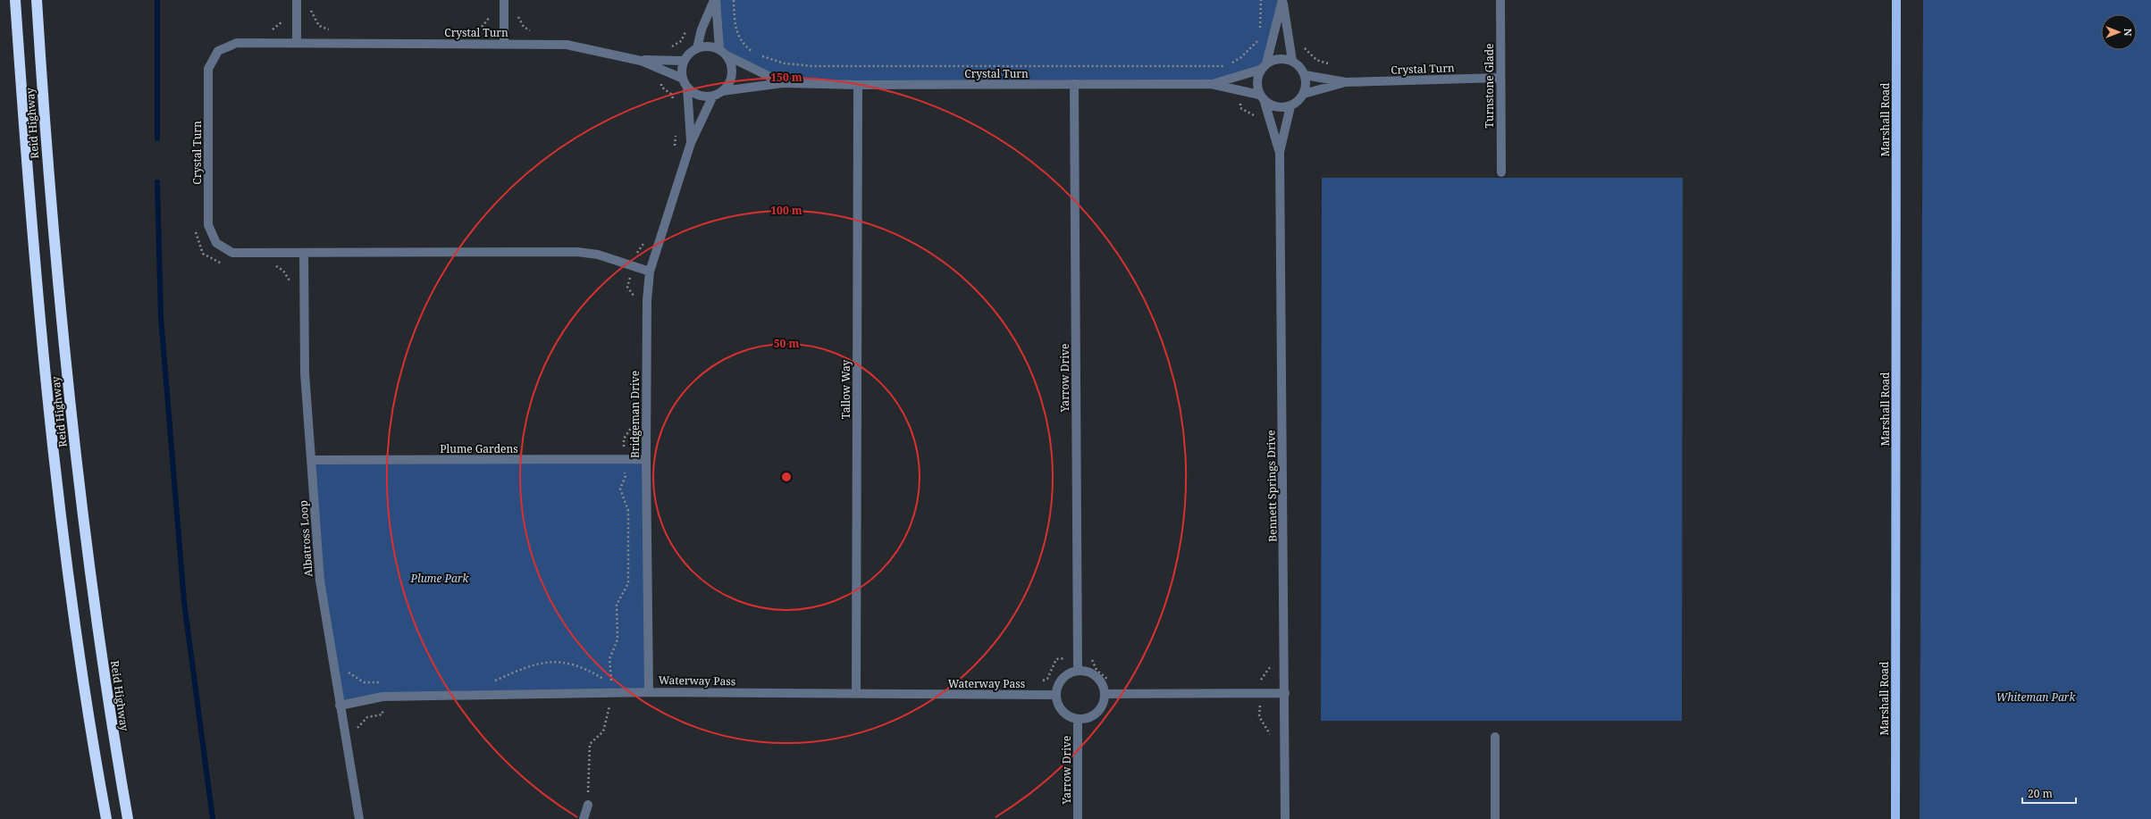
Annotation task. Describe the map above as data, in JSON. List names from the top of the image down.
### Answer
{
  "streets": {
    "highway": ["Reid Highway"],
    "main road": ["Marshall Road"],
    "street": [
      "Crystal Turn",
      "Turnstone Glade",
      "Yarrow Drive",
      "Tallow Way",
      "Bridgeman Drive",
      "Plume Gardens",
      "Bennett Springs Drive",
      "Albatross Loop",
      "Waterway Pass"
    ]
  },
  "crossings": [
    ["Crystal Turn", "Turnstone Glade"],
    ["Crystal Turn", "Yarrow Drive"],
    ["Crystal Turn", "Tallow Way"],
    ["Crystal Turn", "Bridgeman Drive"],
    ["Crystal Turn", "Bennett Springs Drive"],
    ["Crystal Turn", "Albatross Loop"],
    ["Yarrow Drive", "Waterway Pass"],
    ["Tallow Way", "Waterway Pass"],
    ["Bridgeman Drive", "Plume Gardens"],
    ["Bridgeman Drive", "Waterway Pass"],
    ["Plume Gardens", "Albatross Loop"],
    ["Albatross Loop", "Waterway Pass"]
  ],
  "parks": ["Plume Park", "Whiteman Park"],
  "scale_bar": "20 m",
  "north": "right",
  "rings": ["150 m", "100 m", "50 m"]
}
